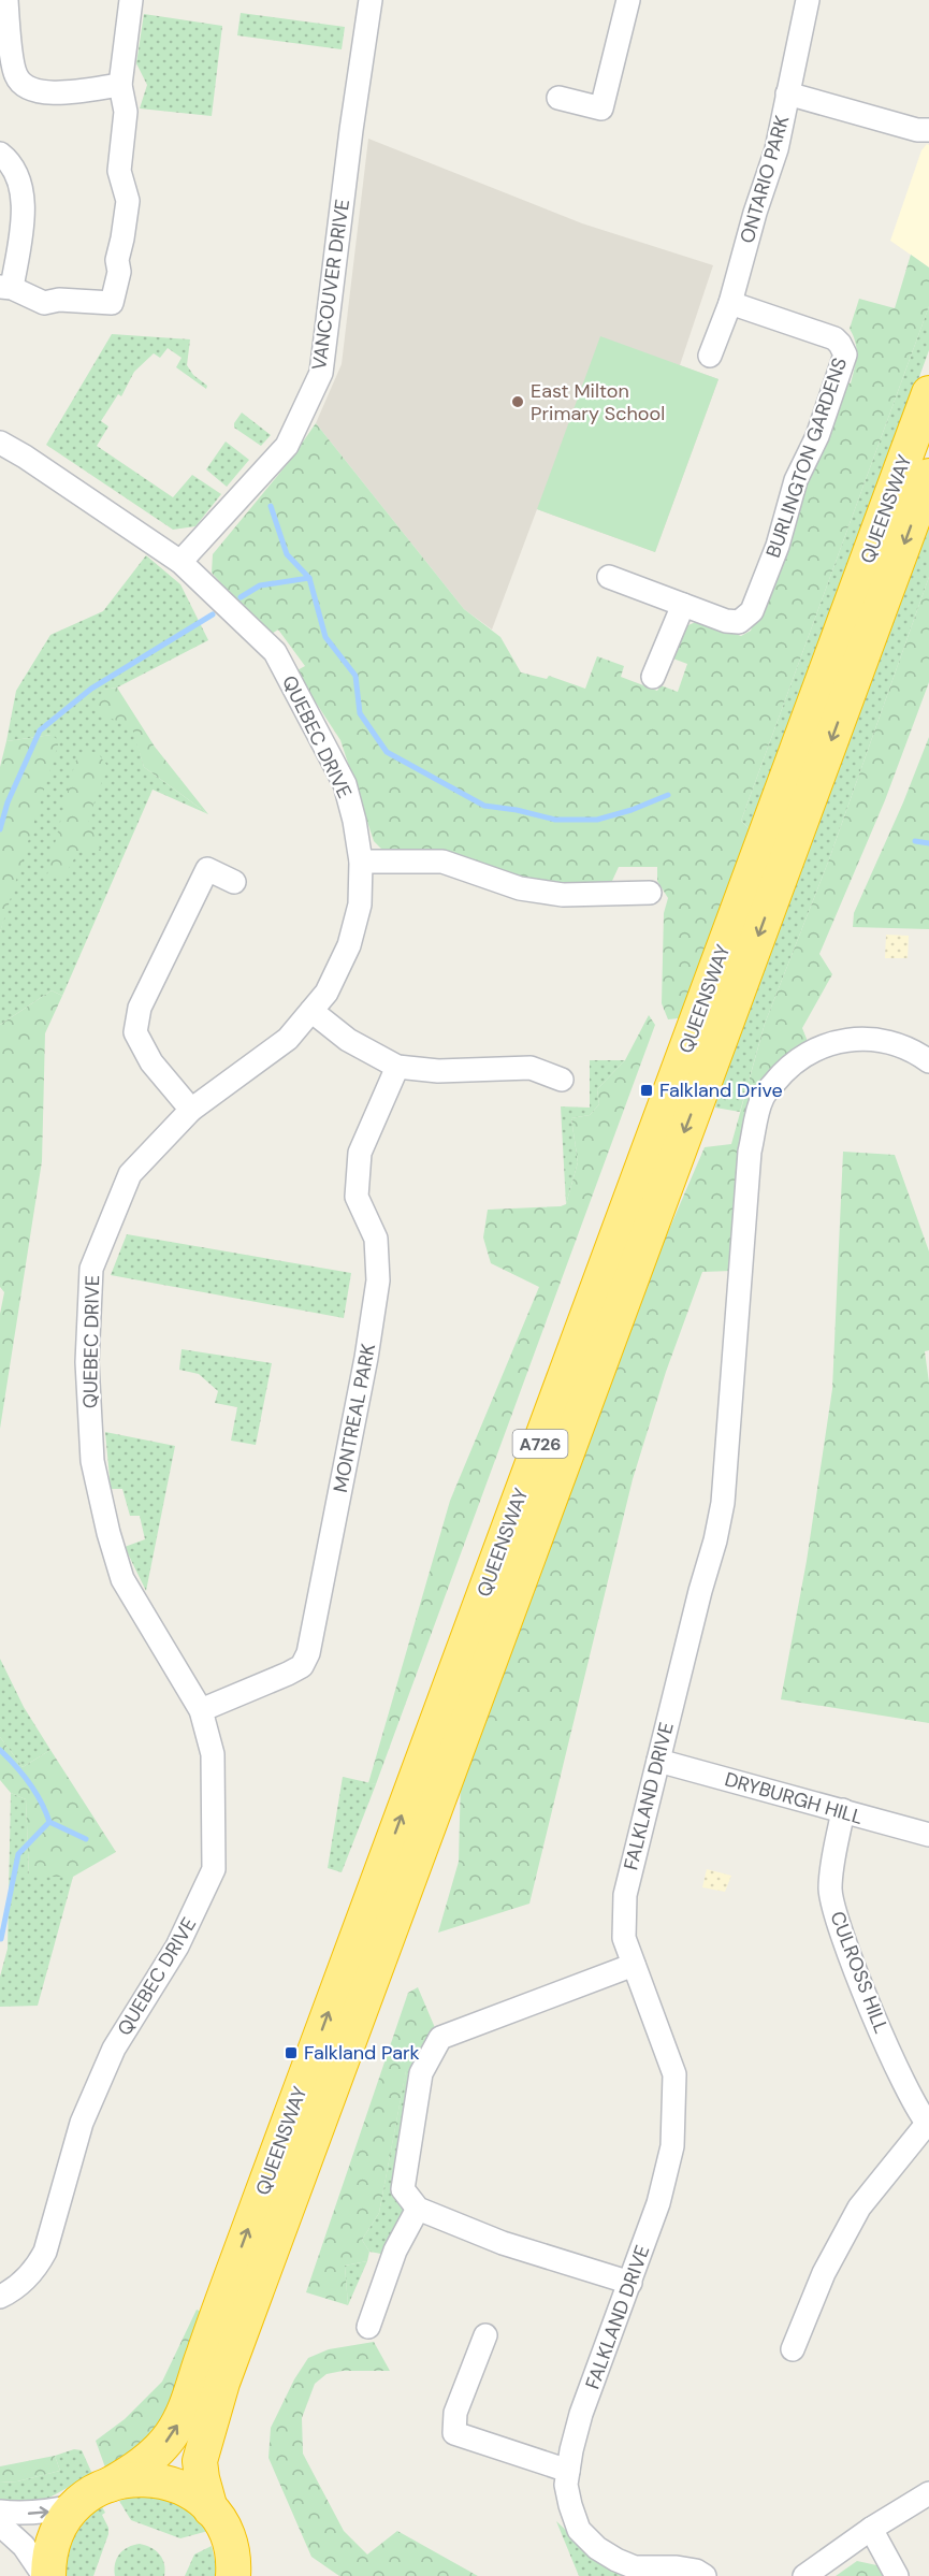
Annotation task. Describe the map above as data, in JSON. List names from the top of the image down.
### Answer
{
  "streets": {
    "highway": ["QUEENSWAY", "A726"],
    "street": [
      "ONTARIO PARK",
      "VANCOUVER DRIVE",
      "BURLINGTON GARDENS",
      "QUEBEC DRIVE",
      "MONTREAL PARK",
      "FALKLAND DRIVE",
      "DRYBURGH HILL",
      "CULROSS HILL"
    ]
  },
  "crossings": [
    ["ONTARIO PARK", "BURLINGTON GARDENS"],
    ["VANCOUVER DRIVE", "QUEBEC DRIVE"],
    ["QUEENSWAY", "A726"],
    ["QUEBEC DRIVE", "MONTREAL PARK"],
    ["FALKLAND DRIVE", "DRYBURGH HILL"],
    ["DRYBURGH HILL", "CULROSS HILL"]
  ],
  "places": {
    "other": ["East Milton Primary School"],
    "transit": ["Falkland Drive", "Falkland Park"]
  }
}
